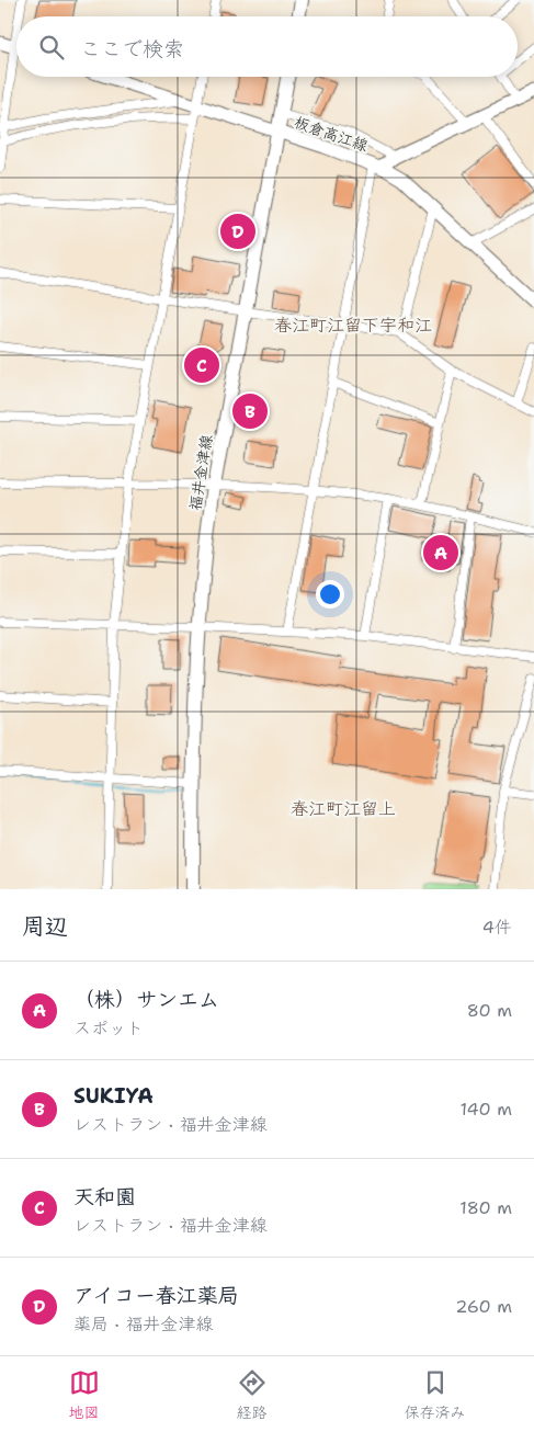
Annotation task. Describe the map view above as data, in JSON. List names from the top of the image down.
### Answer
{
  "streets": {
    "main road": ["板倉高江線", "福井金津線"]
  },
  "crossings": [
    ["板倉高江線", "福井金津線"]
  ],
  "districts": ["春江町江留下宇和江", "春江町江留上"],
  "page": {
    "search": "ここで検索",
    "pins": [
      "D",
      "C",
      "B",
      "A"
    ],
    "heading": ["周辺", "4件"],
    "list": [
      {
        "mark": "A",
        "name": "（株）サンエム",
        "note": "スポット",
        "value": "80 m"
      },
      {
        "mark": "B",
        "name": "SUKIYA",
        "note": "レストラン · 福井金津線",
        "value": "140 m"
      },
      {
        "mark": "C",
        "name": "天和園",
        "note": "レストラン · 福井金津線",
        "value": "180 m"
      },
      {
        "mark": "D",
        "name": "アイコー春江薬局",
        "note": "薬局 · 福井金津線",
        "value": "260 m"
      }
    ],
    "nav": ["地図", "経路", "保存済み"]
  }
}
